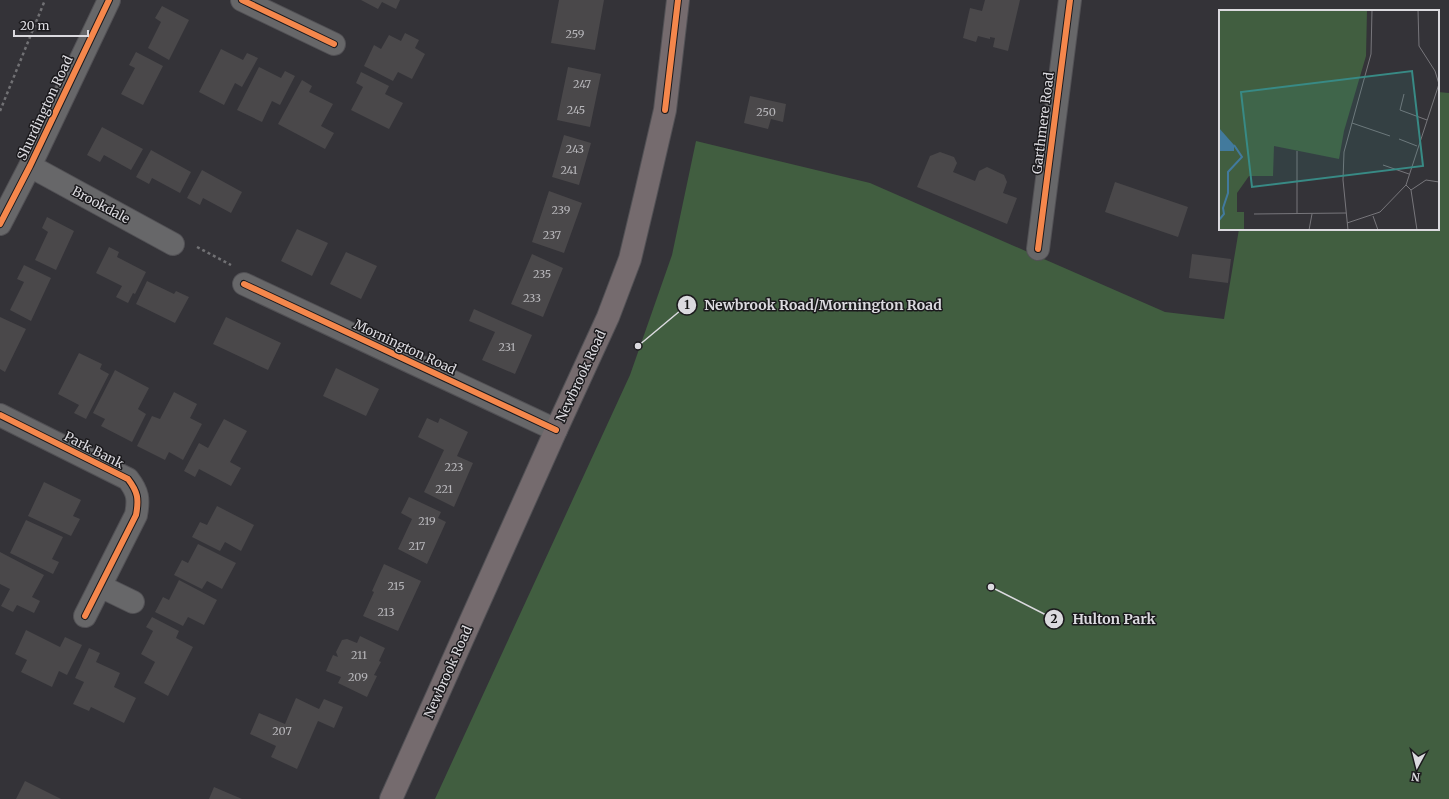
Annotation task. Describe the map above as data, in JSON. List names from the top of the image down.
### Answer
{
  "streets": {
    "highway": ["Newbrook Road"],
    "street": [
      "Shurdington Road",
      "Garthmere Road",
      "Brookdale",
      "Mornington Road",
      "Park Bank"
    ]
  },
  "crossings": [
    ["Shurdington Road", "Brookdale"],
    ["Mornington Road", "Newbrook Road"]
  ],
  "places": ["Newbrook Road/Mornington Road", "Hulton Park"],
  "house_numbers": [
    "259",
    "247",
    "245",
    "250",
    "243",
    "241",
    "239",
    "237",
    "235",
    "233",
    "231",
    "223",
    "221",
    "219",
    "217",
    "215",
    "213",
    "211",
    "209",
    "207"
  ],
  "scale_bar": "20 m",
  "north": "bottom"
}
